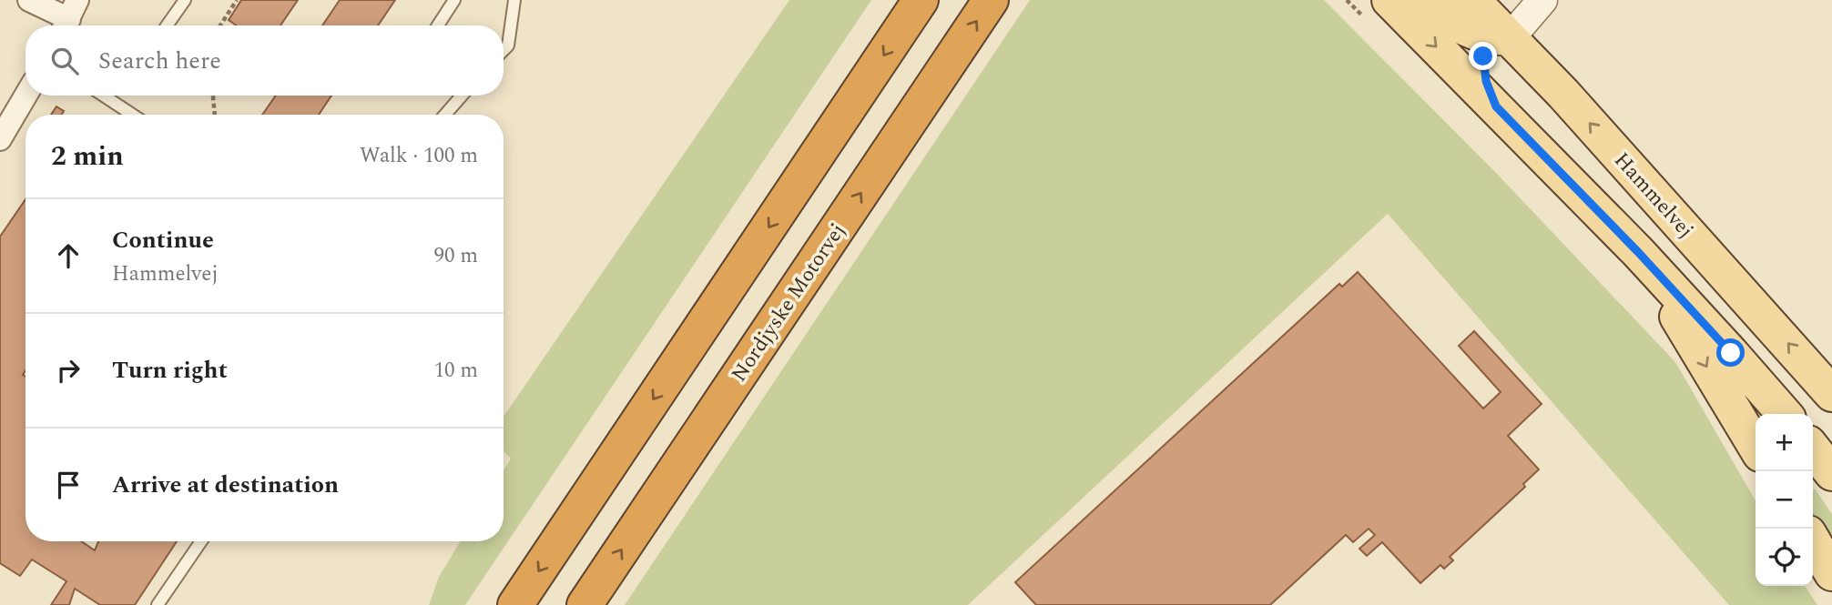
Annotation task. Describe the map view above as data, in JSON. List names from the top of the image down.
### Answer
{
  "streets": {
    "highway": ["Nordjyske Motorvej"],
    "main road": ["Hammelvej"]
  },
  "page": {
    "search": "Search here",
    "heading": ["2 min", "Walk · 100 m"],
    "list": [
      ["Continue", "Hammelvej", "90 m"],
      ["Turn right", "10 m"],
      "Arrive at destination"
    ],
    "map_buttons": ["+", "−"]
  }
}
